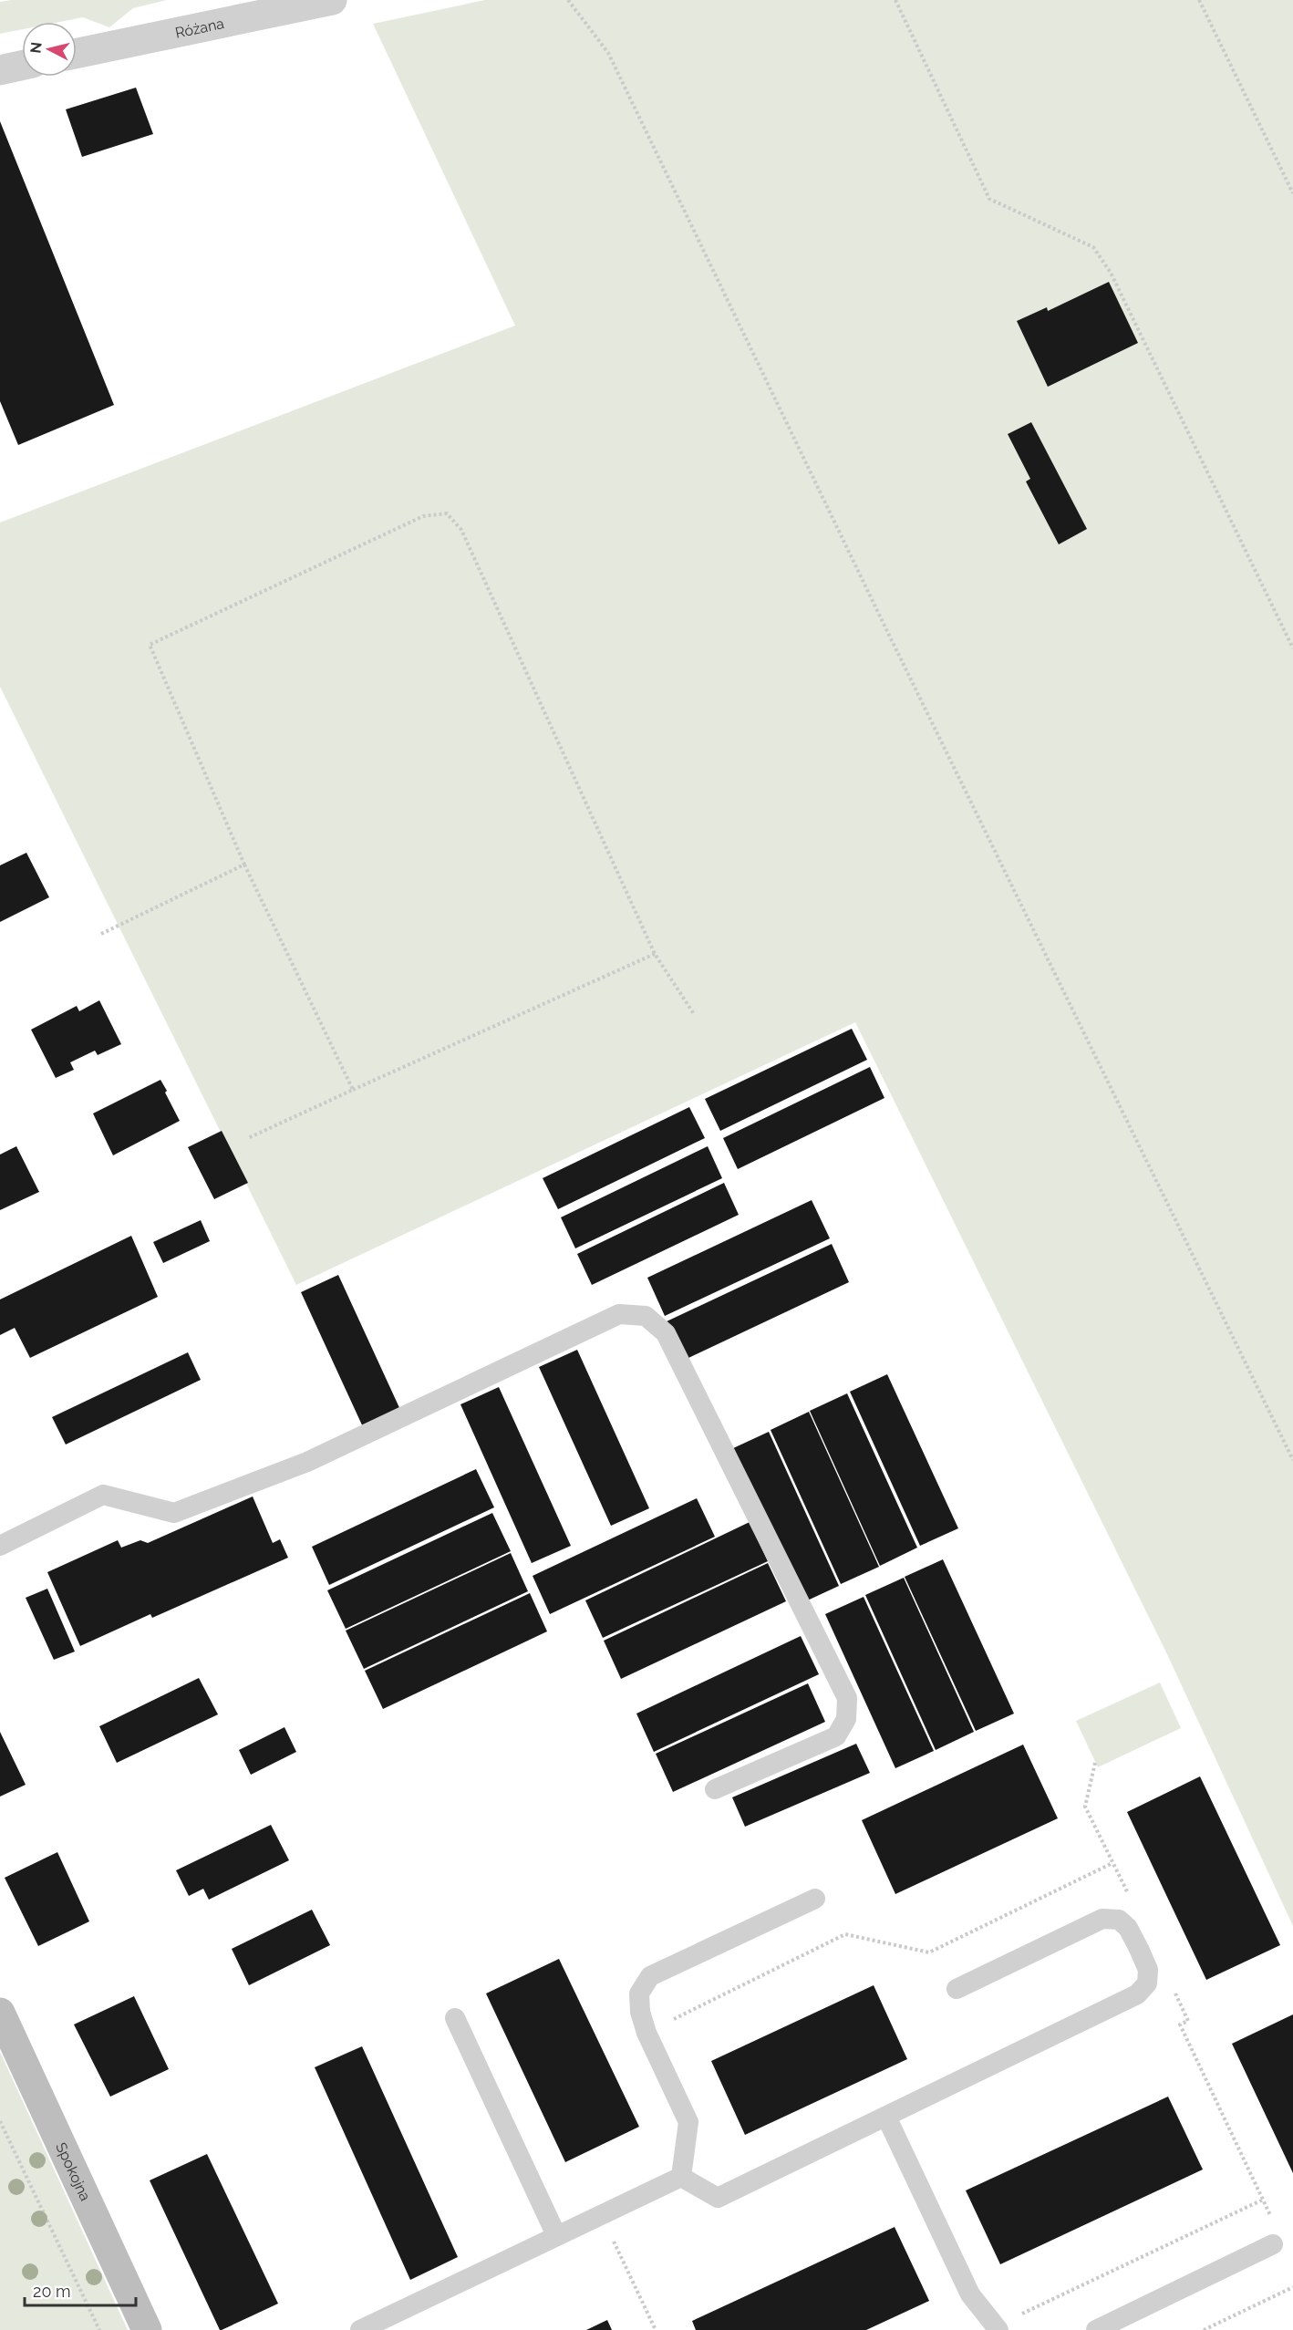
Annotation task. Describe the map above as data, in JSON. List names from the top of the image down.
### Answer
{
  "streets": {
    "street": ["Różana", "Spokojna"]
  },
  "scale_bar": "20 m",
  "north": "left"
}
